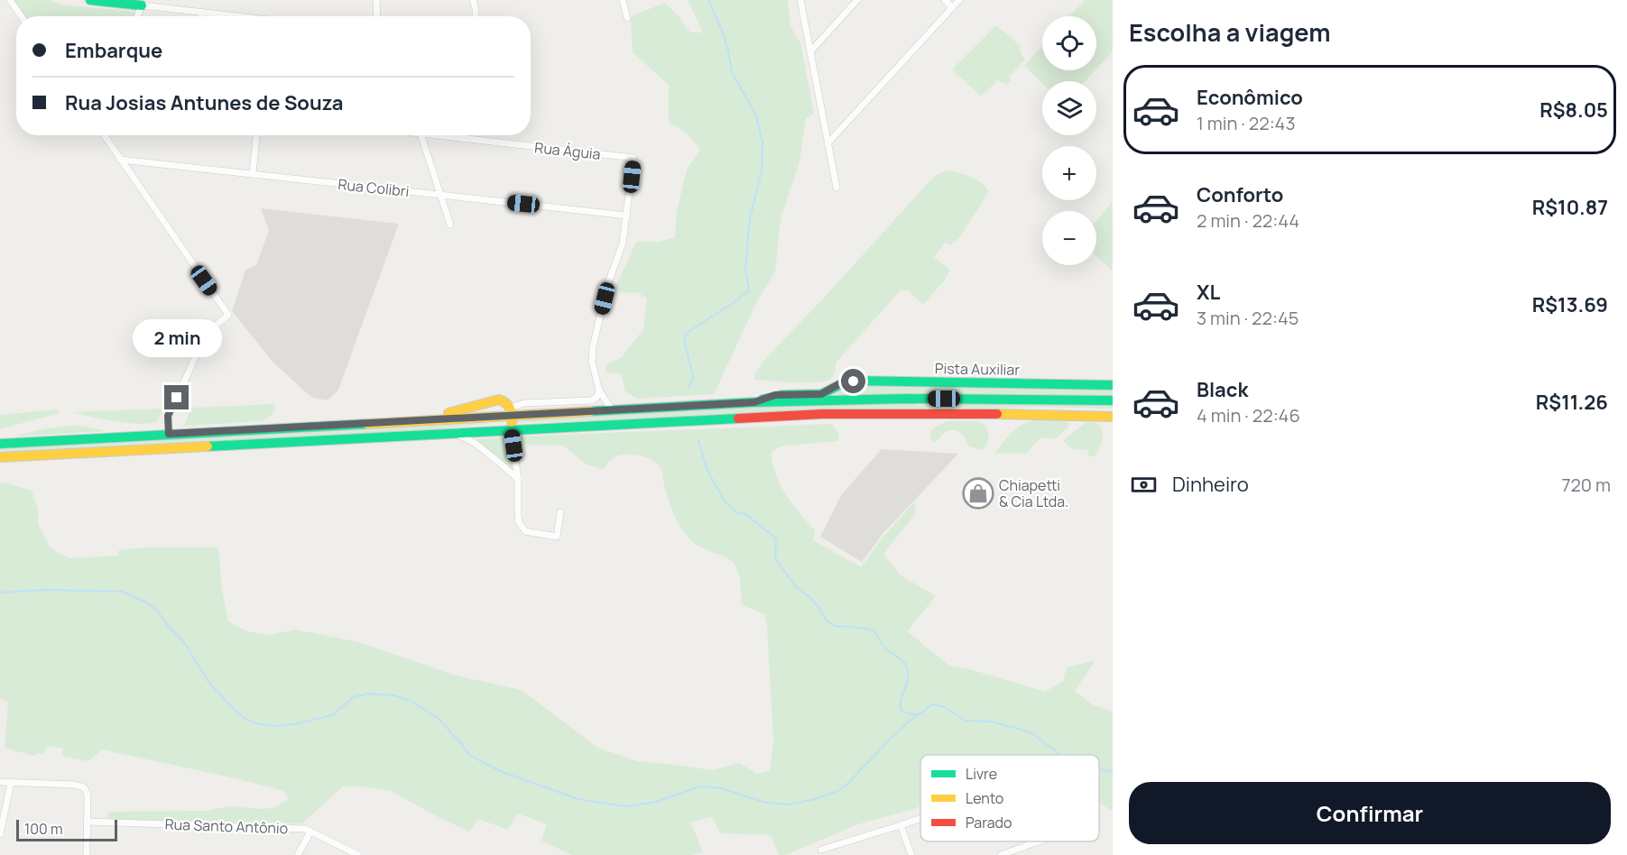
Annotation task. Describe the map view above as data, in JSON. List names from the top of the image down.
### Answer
{
  "streets": {
    "main road": ["Pista Auxiliar"],
    "street": ["Rua Águia", "Rua Colibri", "Rua Santo Antônio"]
  },
  "crossings": [
    ["Rua Águia", "Rua Colibri"]
  ],
  "places": {
    "shop": ["Chiapetti & Cia Ltda."]
  },
  "legend": ["Livre", "Lento", "Parado"],
  "scale_bar": "100 m",
  "page": {
    "heading": "Escolha a viagem",
    "map_buttons": ["+", "−"],
    "banner": ["Embarque", "Rua Josias Antunes de Souza"],
    "list": [
      {
        "name": "Econômico",
        "note": "1 min · 22:43",
        "value": "R$8.05"
      },
      {
        "name": "Conforto",
        "note": "2 min · 22:44",
        "value": "R$10.87"
      },
      {
        "name": "XL",
        "note": "3 min · 22:45",
        "value": "R$13.69"
      },
      {
        "name": "Black",
        "note": "4 min · 22:46",
        "value": "R$11.26"
      }
    ],
    "bubble": "2 min",
    "pay": ["Dinheiro", "720 m"],
    "buttons": "Confirmar",
    "scale": "100 m"
  }
}
